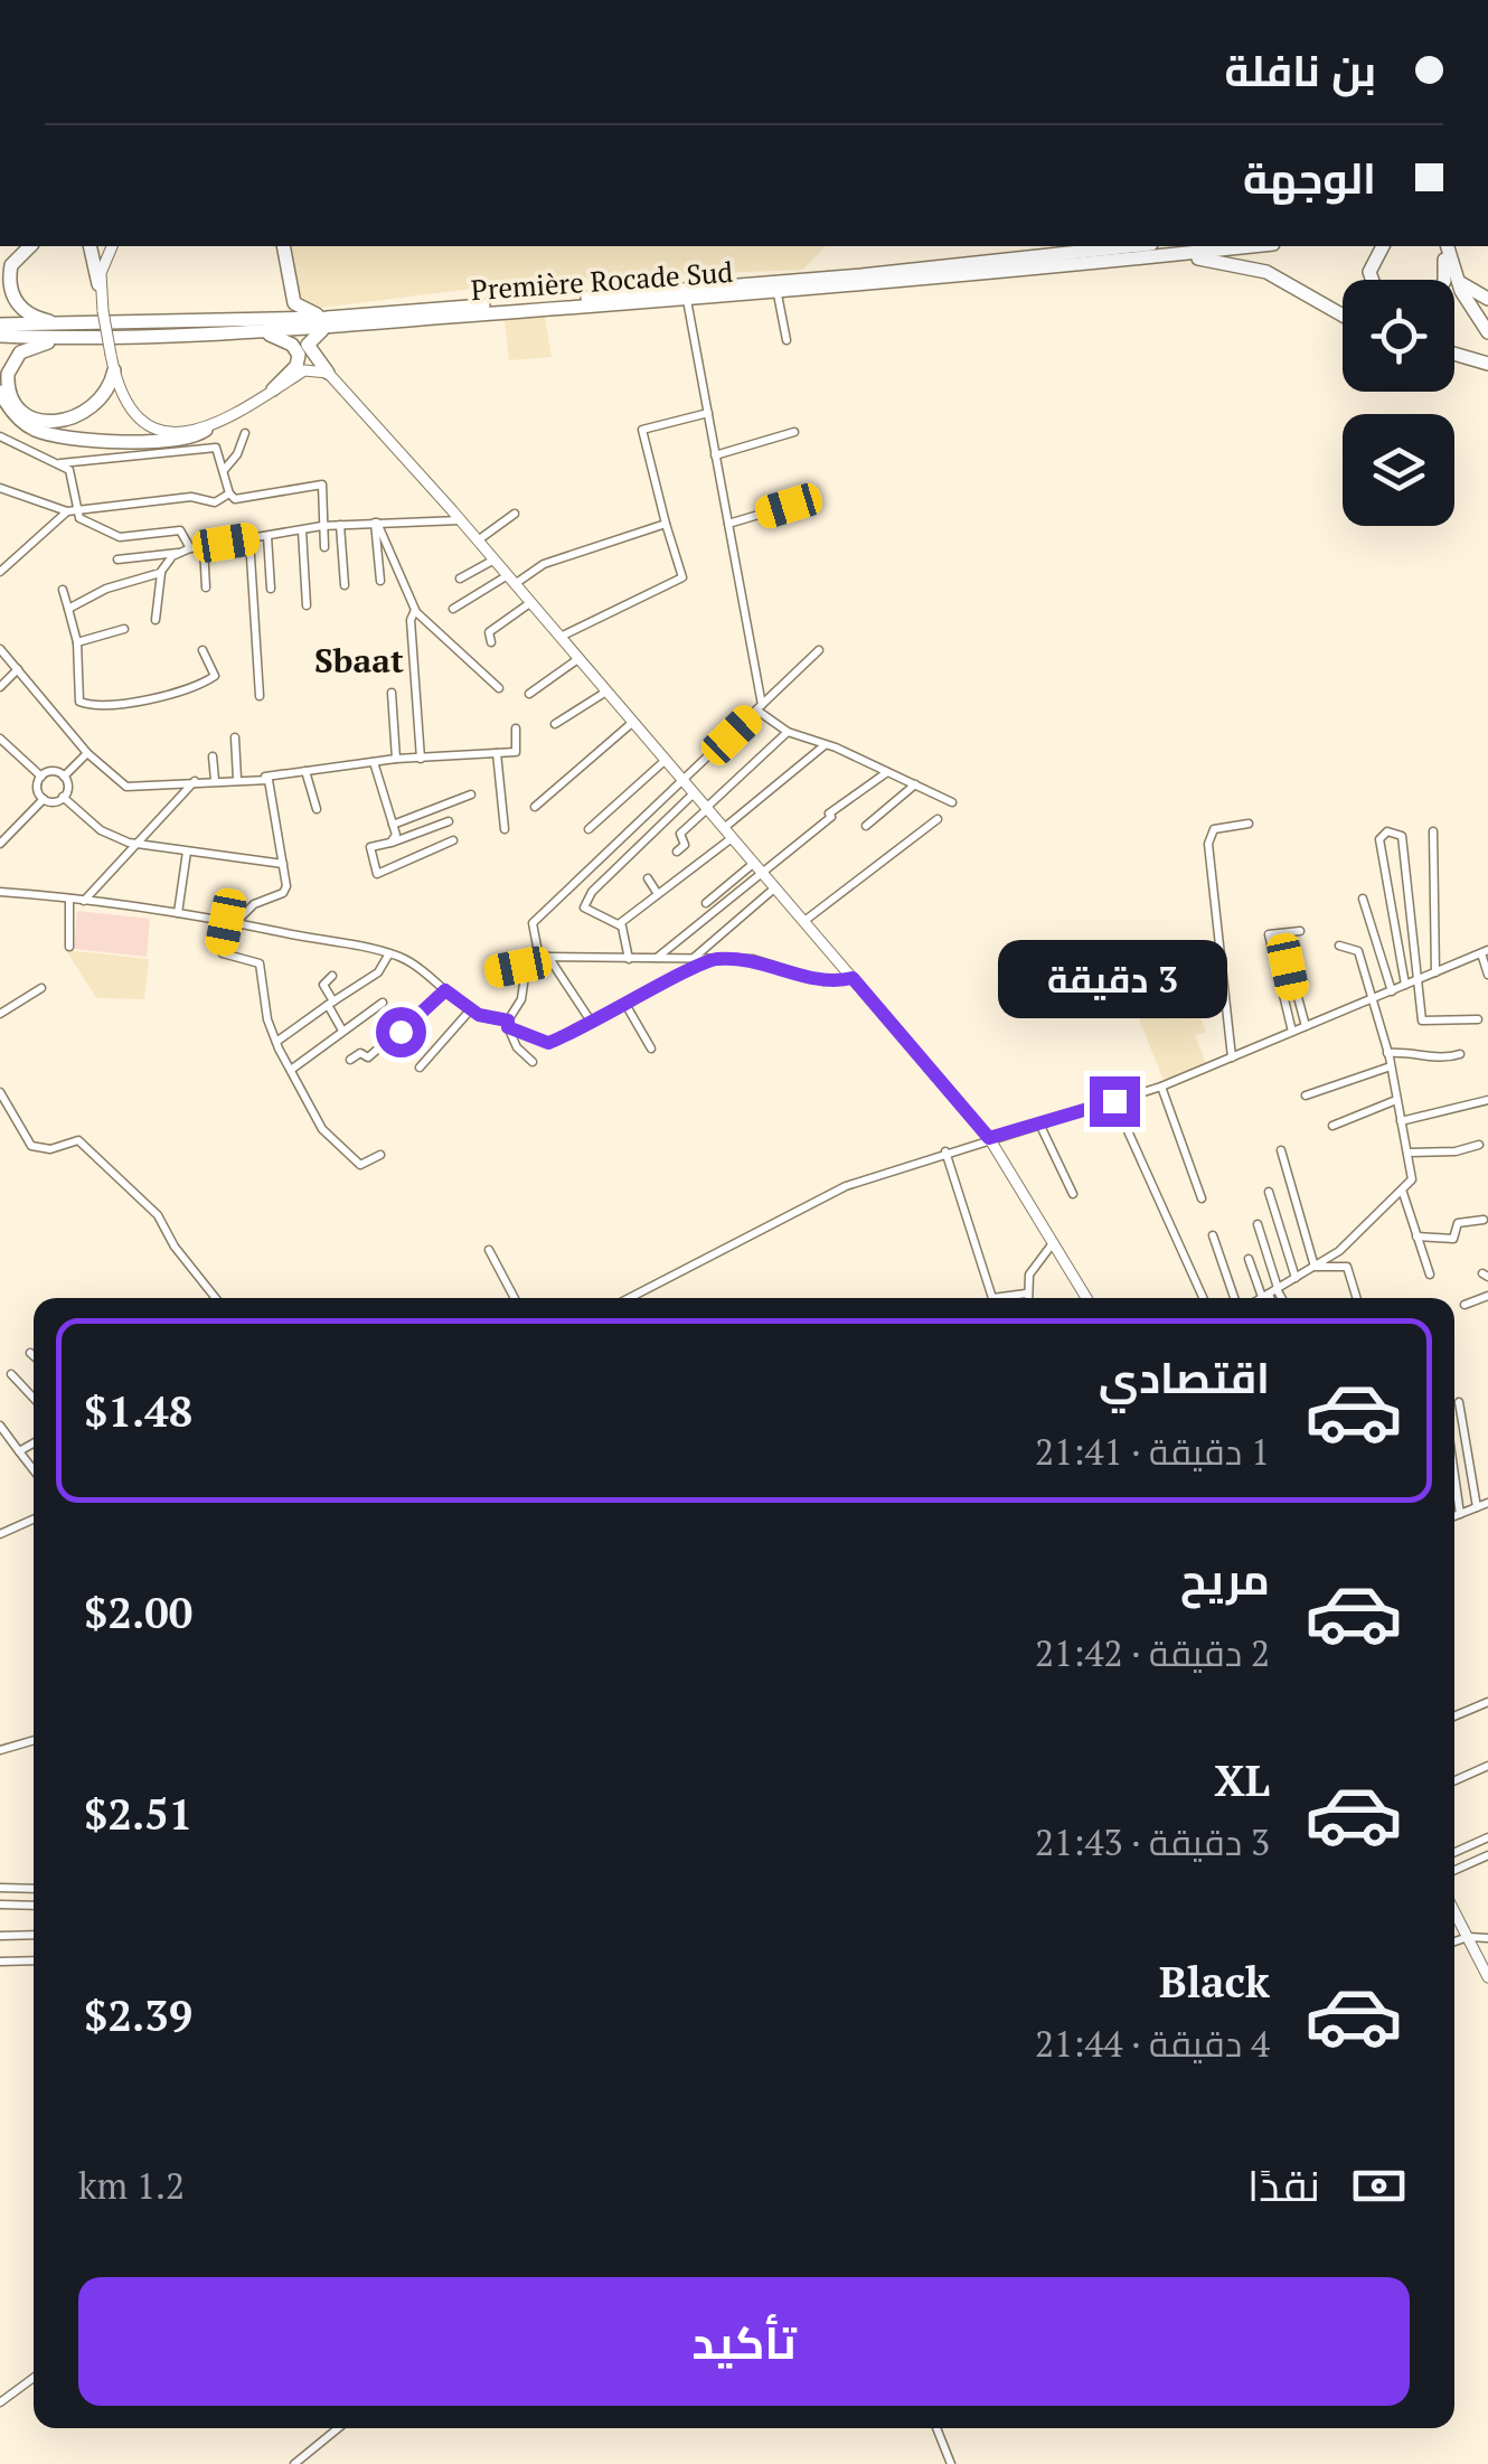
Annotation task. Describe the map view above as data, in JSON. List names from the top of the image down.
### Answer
{
  "streets": {
    "highway": ["Première Rocade Sud"]
  },
  "districts": ["Sbaat"],
  "page": {
    "banner": ["بن نافلة", "الوجهة"],
    "bubble": "3 دقيقة",
    "list": [
      {
        "name": "اقتصادي",
        "note": "1 دقيقة · 21:41",
        "value": "$1.48"
      },
      {
        "name": "مريح",
        "note": "2 دقيقة · 21:42",
        "value": "$2.00"
      },
      {
        "name": "XL",
        "note": "3 دقيقة · 21:43",
        "value": "$2.51"
      },
      {
        "name": "Black",
        "note": "4 دقيقة · 21:44",
        "value": "$2.39"
      }
    ],
    "pay": ["نقدًا", "1.2 km"],
    "buttons": "تأكيد"
  }
}
